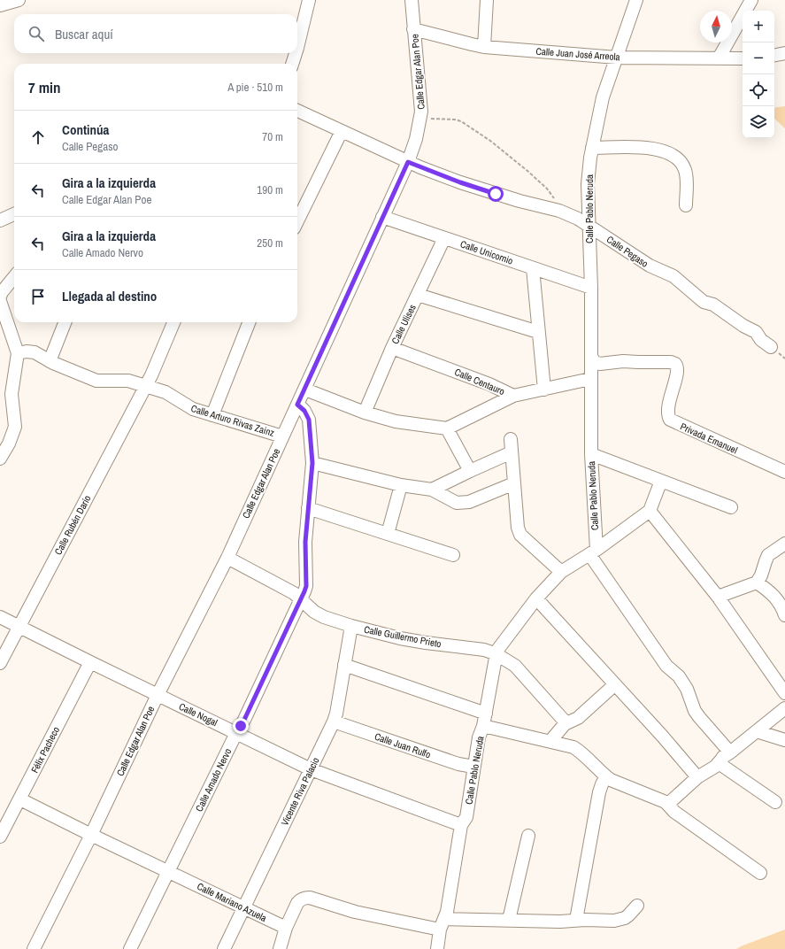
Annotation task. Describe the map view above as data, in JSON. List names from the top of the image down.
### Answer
{
  "streets": {
    "street": [
      "Calle Juan José Arreola",
      "Calle Edgar Alan Poe",
      "Calle Pablo Neruda",
      "Calle Pegaso",
      "Calle Unicornio",
      "Calle Ulises",
      "Calle Centauro",
      "Calle Arturo Rivas Zainz",
      "Privada Emanuel",
      "Calle Rubén Darío",
      "Calle Guillermo Prieto",
      "Calle Nogal",
      "Calle Juan Rulfo",
      "Félix Pacheco",
      "Calle Amado Nervo",
      "Vicente Riva Palacio",
      "Calle Mariano Azuela"
    ]
  },
  "crossings": [
    ["Calle Juan José Arreola", "Calle Edgar Alan Poe"],
    ["Calle Juan José Arreola", "Calle Pablo Neruda"],
    ["Calle Edgar Alan Poe", "Calle Pegaso"],
    ["Calle Edgar Alan Poe", "Calle Unicornio"],
    ["Calle Edgar Alan Poe", "Calle Arturo Rivas Zainz"],
    ["Calle Edgar Alan Poe", "Calle Guillermo Prieto"],
    ["Calle Edgar Alan Poe", "Calle Nogal"],
    ["Calle Edgar Alan Poe", "Calle Amado Nervo"],
    ["Calle Edgar Alan Poe", "Calle Mariano Azuela"],
    ["Calle Pablo Neruda", "Calle Pegaso"],
    ["Calle Pablo Neruda", "Calle Unicornio"],
    ["Calle Pablo Neruda", "Calle Centauro"],
    ["Calle Pablo Neruda", "Privada Emanuel"],
    ["Calle Pablo Neruda", "Calle Guillermo Prieto"],
    ["Calle Pablo Neruda", "Calle Nogal"],
    ["Calle Pablo Neruda", "Calle Juan Rulfo"],
    ["Calle Unicornio", "Calle Ulises"],
    ["Calle Ulises", "Calle Centauro"],
    ["Calle Arturo Rivas Zainz", "Calle Rubén Darío"],
    ["Calle Rubén Darío", "Calle Nogal"],
    ["Calle Guillermo Prieto", "Calle Amado Nervo"],
    ["Calle Guillermo Prieto", "Vicente Riva Palacio"],
    ["Calle Nogal", "Félix Pacheco"],
    ["Calle Nogal", "Calle Amado Nervo"],
    ["Calle Nogal", "Vicente Riva Palacio"],
    ["Calle Juan Rulfo", "Vicente Riva Palacio"],
    ["Félix Pacheco", "Calle Mariano Azuela"],
    ["Calle Amado Nervo", "Calle Mariano Azuela"],
    ["Vicente Riva Palacio", "Calle Mariano Azuela"]
  ],
  "north": "top",
  "page": {
    "map_buttons": ["+", "−"],
    "search": "Buscar aquí",
    "heading": ["7 min", "A pie · 510 m"],
    "list": [
      ["Continúa", "Calle Pegaso", "70 m"],
      ["Gira a la izquierda", "Calle Edgar Alan Poe", "190 m"],
      ["Gira a la izquierda", "Calle Amado Nervo", "250 m"],
      "Llegada al destino"
    ]
  }
}
